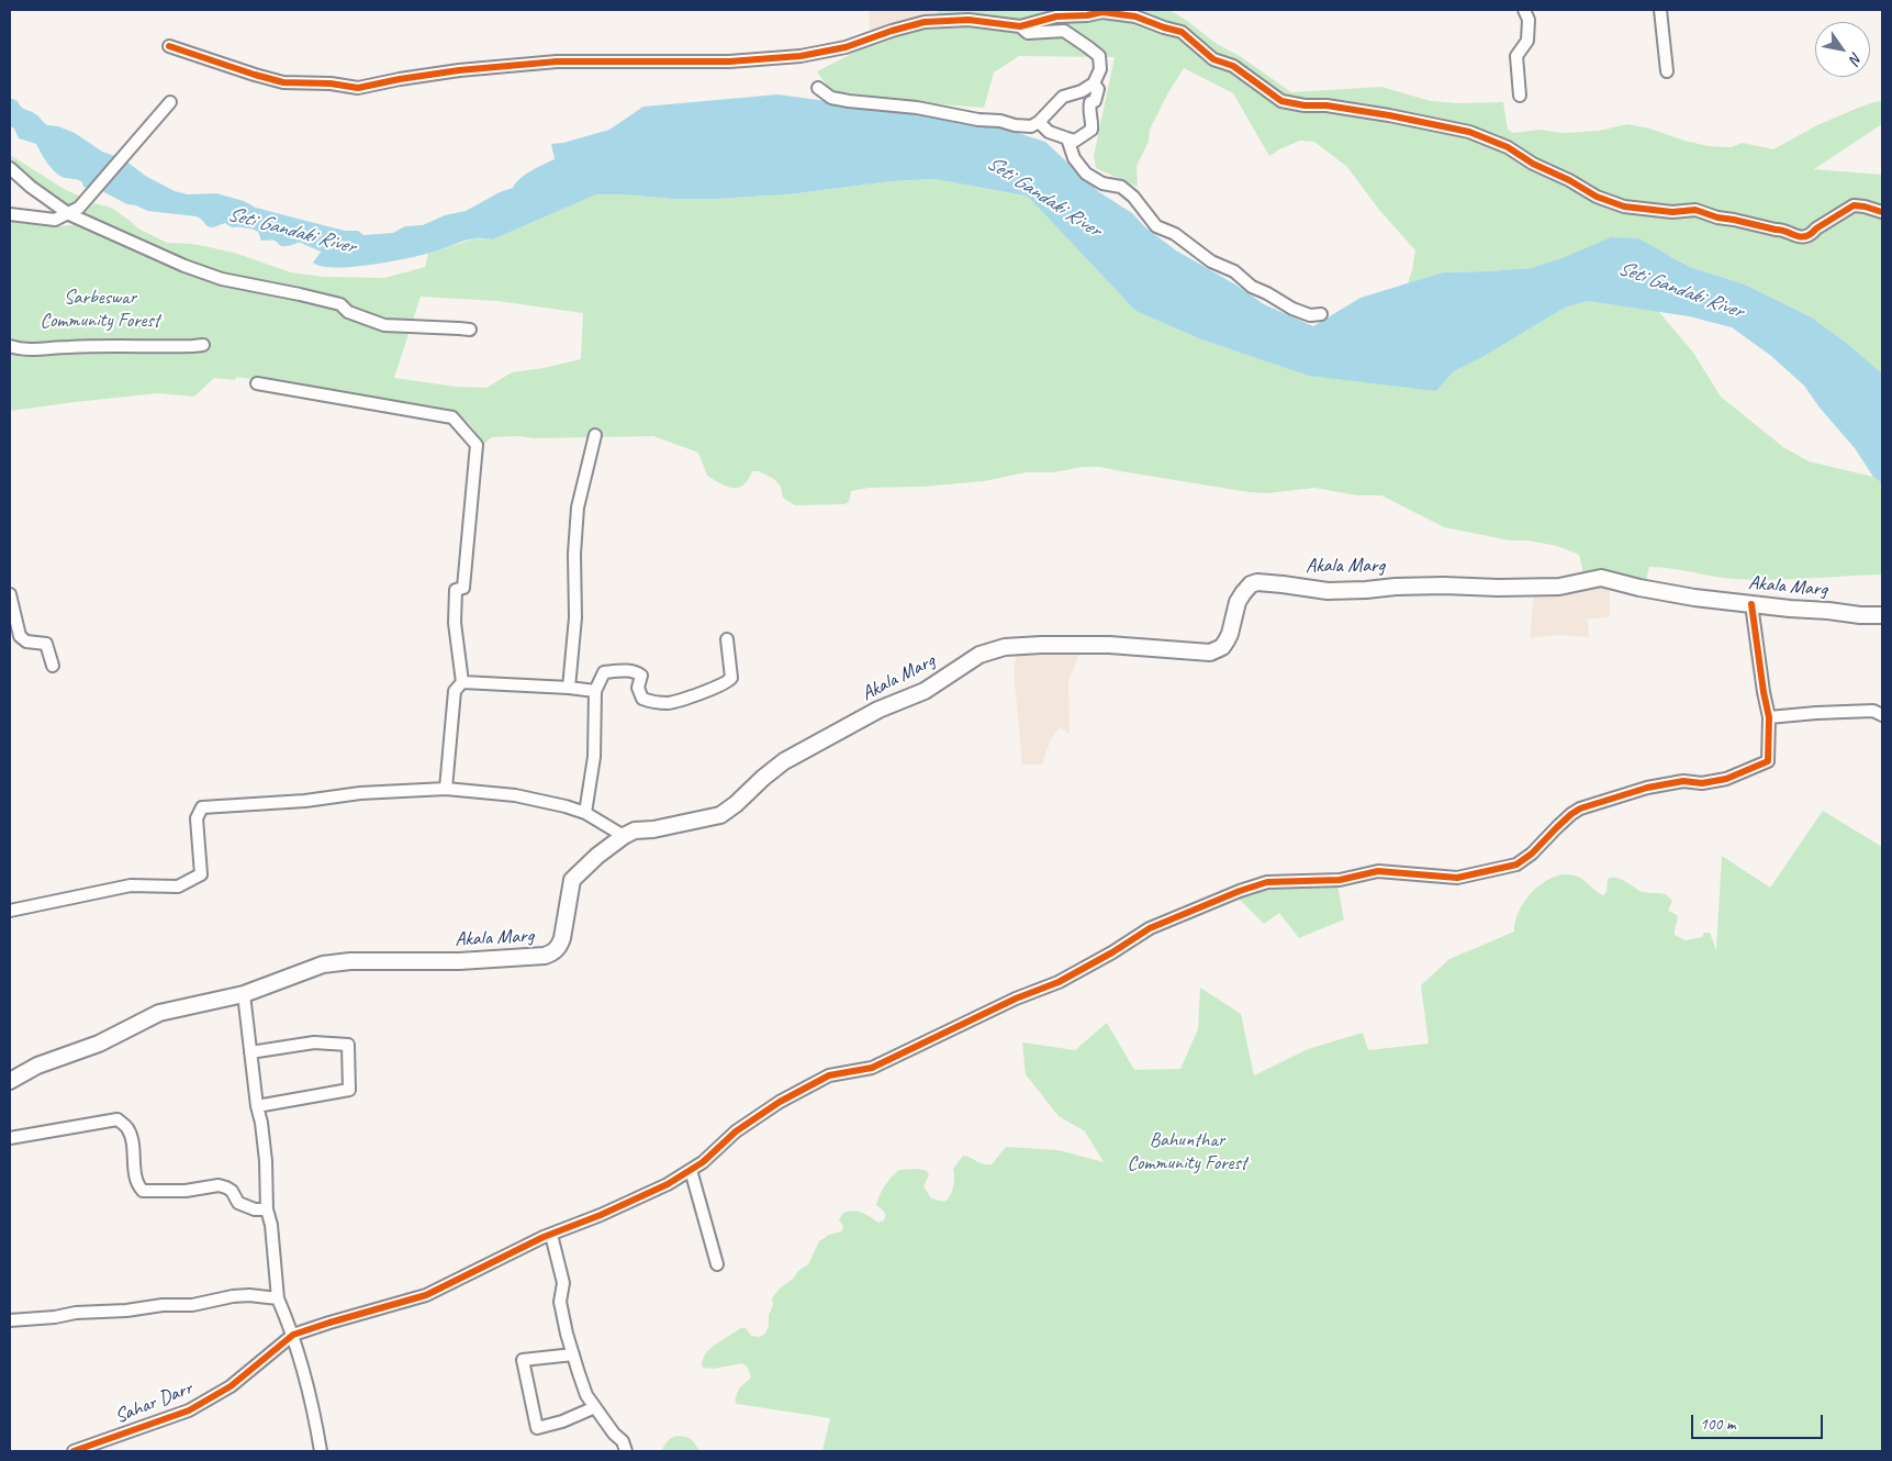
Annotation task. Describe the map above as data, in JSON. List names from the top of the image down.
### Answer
{
  "streets": {
    "main road": ["Akala Marg"],
    "street": ["Sahar Darr"]
  },
  "water": ["Seti Gandaki River"],
  "parks": ["Sarbeswar Community Forest", "Bahunthar Community Forest"],
  "scale_bar": "100 m",
  "north": "bottom right"
}
